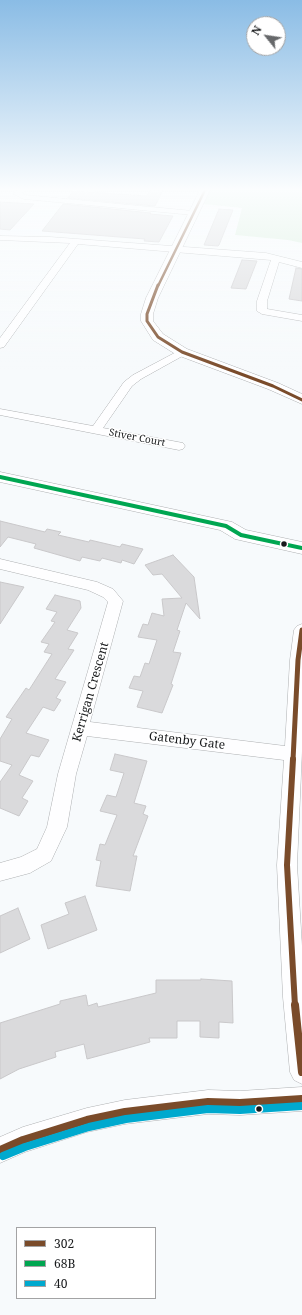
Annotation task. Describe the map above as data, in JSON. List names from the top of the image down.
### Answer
{
  "streets": {
    "street": ["Stiver Court", "Kerrigan Crescent", "Gatenby Gate"]
  },
  "crossings": [
    ["Kerrigan Crescent", "Gatenby Gate"]
  ],
  "lines": ["transit line 302", "transit line 68B", "transit line 40"],
  "legend": ["302", "68B", "40"],
  "north": "top left"
}
